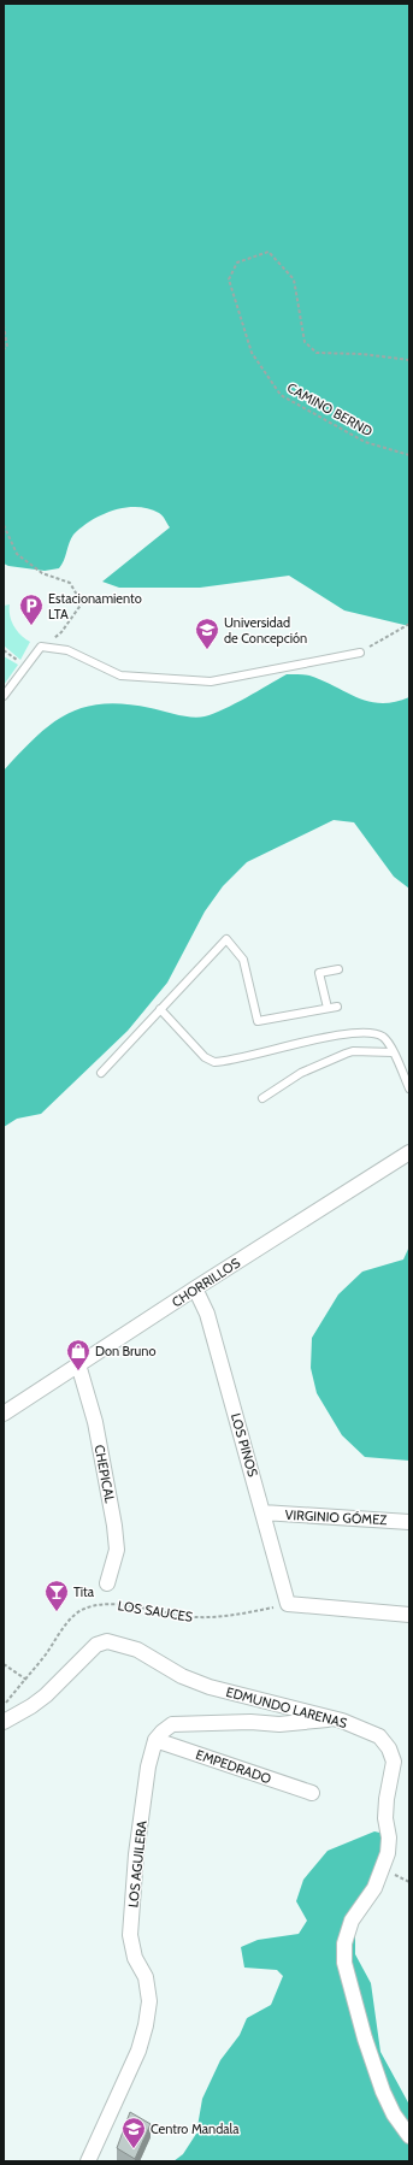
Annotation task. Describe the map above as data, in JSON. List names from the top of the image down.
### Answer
{
  "streets": {
    "street": [
      "CHORRILLOS",
      "LOS PINOS",
      "CHEPICAL",
      "VIRGINIO GÓMEZ",
      "EDMUNDO LARENAS",
      "EMPEDRADO",
      "LOS AGUILERA"
    ],
    "path": ["CAMINO BERND", "LOS SAUCES"]
  },
  "crossings": [
    ["CHORRILLOS", "LOS PINOS"],
    ["CHORRILLOS", "CHEPICAL"],
    ["LOS PINOS", "VIRGINIO GÓMEZ"],
    ["LOS PINOS", "LOS SAUCES"],
    ["EMPEDRADO", "LOS AGUILERA"]
  ],
  "places": {
    "parking": ["Estacionamiento LTA"],
    "school or university": ["Universidad de Concepción", "Centro Mandala"],
    "shop": ["Don Bruno"],
    "bar": ["Tita"]
  }
}
